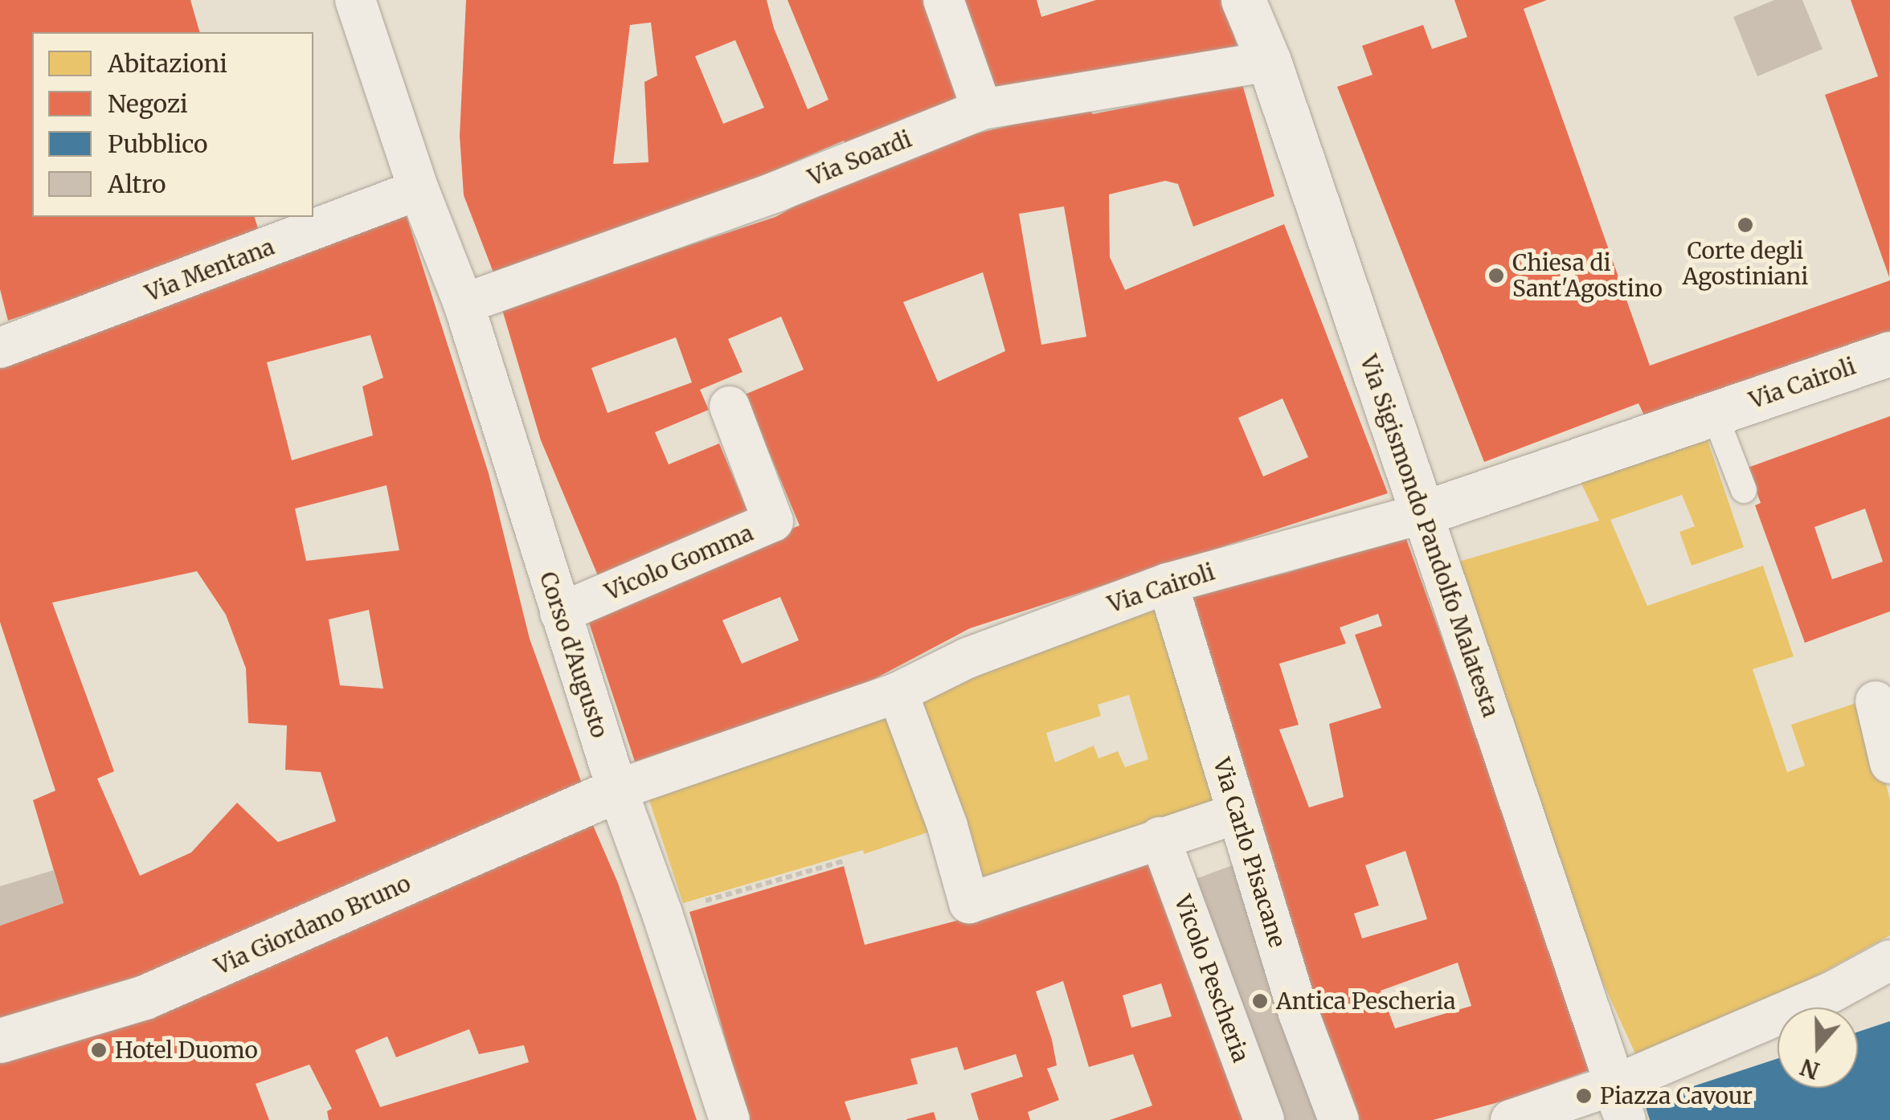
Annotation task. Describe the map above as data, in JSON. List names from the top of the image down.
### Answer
{
  "streets": {
    "street": [
      "Via Soardi",
      "Via Mentana",
      "Via Cairoli",
      "Via Sigismondo Pandolfo Malatesta",
      "Vicolo Gomma",
      "Corso d'Augusto",
      "Via Carlo Pisacane",
      "Via Giordano Bruno",
      "Vicolo Pescheria"
    ]
  },
  "crossings": [
    ["Via Soardi", "Via Sigismondo Pandolfo Malatesta"],
    ["Via Soardi", "Corso d'Augusto"],
    ["Via Mentana", "Corso d'Augusto"],
    ["Via Cairoli", "Via Sigismondo Pandolfo Malatesta"],
    ["Via Cairoli", "Corso d'Augusto"],
    ["Via Cairoli", "Via Carlo Pisacane"],
    ["Via Cairoli", "Via Giordano Bruno"],
    ["Vicolo Gomma", "Corso d'Augusto"],
    ["Corso d'Augusto", "Via Giordano Bruno"]
  ],
  "places": [
    "Corte degli Agostiniani",
    "Chiesa di Sant'Agostino",
    "Antica Pescheria",
    "Hotel Duomo",
    "Piazza Cavour"
  ],
  "legend": [
    "Abitazioni",
    "Negozi",
    "Pubblico",
    "Altro"
  ],
  "north": "bottom"
}
